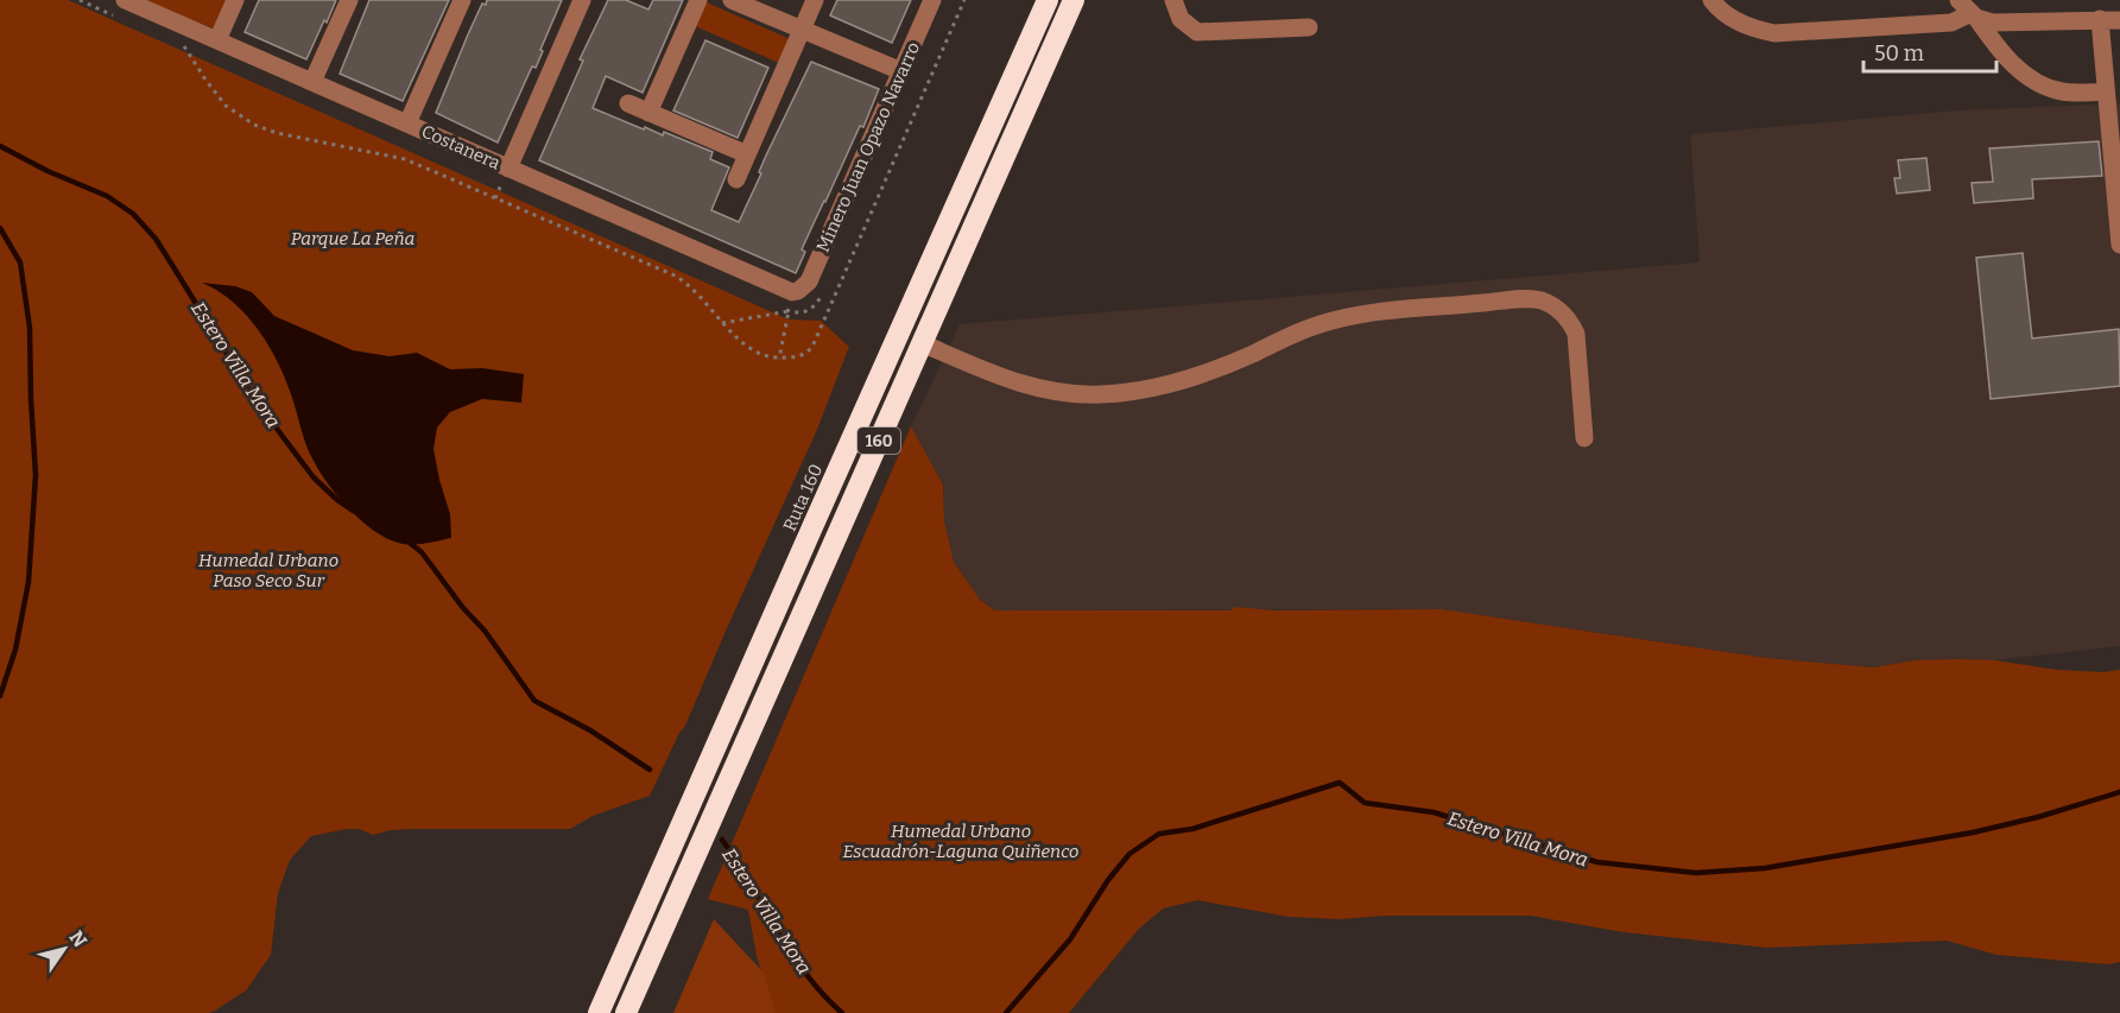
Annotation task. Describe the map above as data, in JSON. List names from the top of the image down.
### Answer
{
  "streets": {
    "highway": ["160", "Ruta 160"],
    "street": ["Costanera", "Minero Juan Opazo Navarro"]
  },
  "crossings": [
    ["Costanera", "Minero Juan Opazo Navarro"]
  ],
  "water": ["Estero Villa Mora"],
  "parks": ["Parque La Peña", "Humedal Urbano Paso Seco Sur", "Humedal Urbano Escuadrón-Laguna Quiñenco"],
  "scale_bar": "50 m",
  "north": "top right"
}
